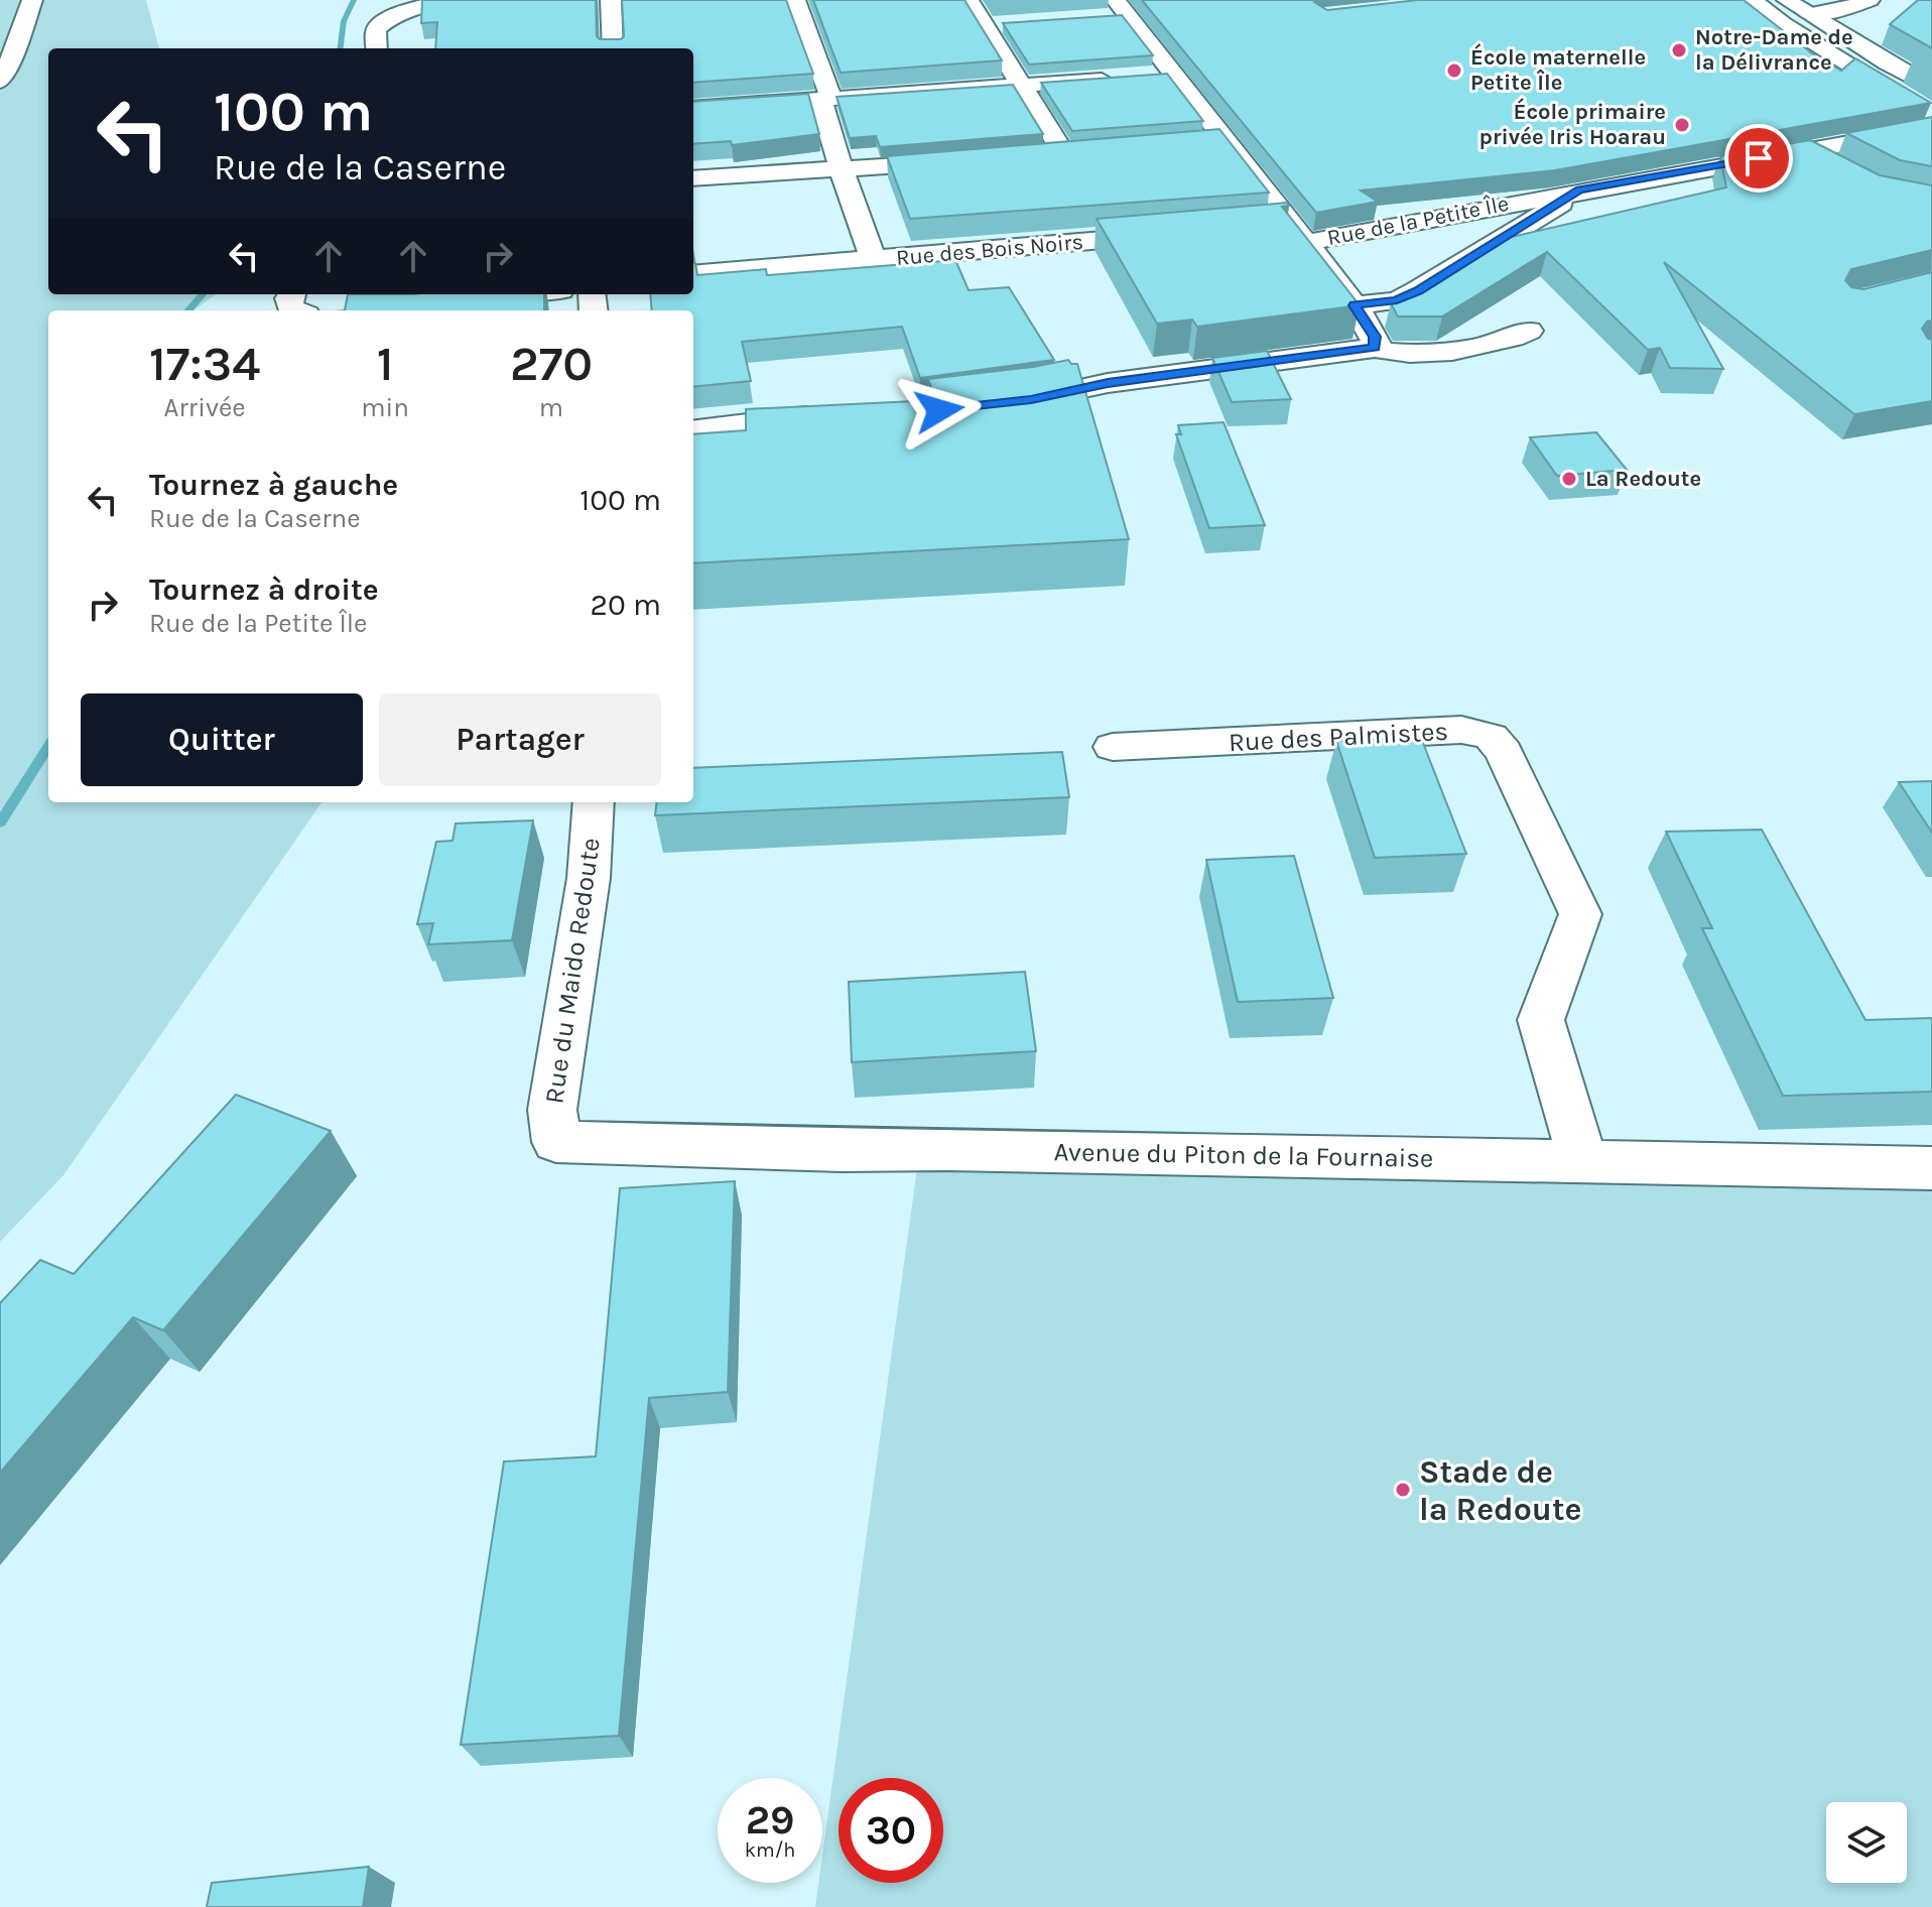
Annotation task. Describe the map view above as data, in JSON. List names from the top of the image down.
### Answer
{
  "streets": {
    "street": [
      "Rue de la Petite Île",
      "Rue des Bois Noirs",
      "Rue des Palmistes",
      "Rue du Maido Redoute",
      "Avenue du Piton de la Fournaise"
    ]
  },
  "crossings": [
    ["Rue des Palmistes", "Avenue du Piton de la Fournaise"],
    ["Rue du Maido Redoute", "Avenue du Piton de la Fournaise"]
  ],
  "places": [
    "Notre-Dame de la Délivrance",
    "École maternelle Petite Île",
    "École primaire privée Iris Hoarau",
    "La Redoute",
    "Stade de la Redoute"
  ],
  "page": {
    "turn": ["100 m", "Rue de la Caserne"],
    "eta": [
      "17:34",
      "Arrivée",
      "1",
      "min",
      "270",
      "m"
    ],
    "list": [
      {
        "name": "Tournez à gauche",
        "note": "Rue de la Caserne",
        "value": "100 m"
      },
      {
        "name": "Tournez à droite",
        "note": "Rue de la Petite Île",
        "value": "20 m"
      }
    ],
    "buttons": ["Quitter", "Partager"],
    "speed": "29 km/h",
    "limit": "30"
  }
}
